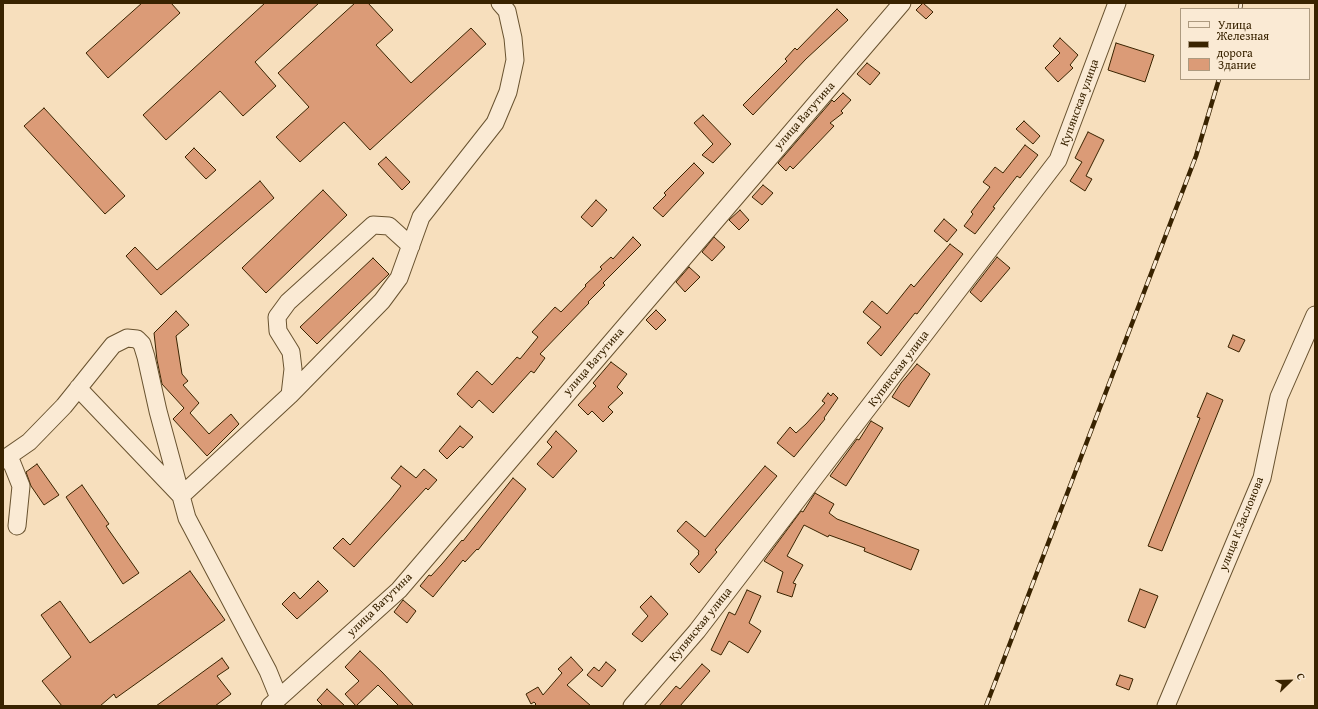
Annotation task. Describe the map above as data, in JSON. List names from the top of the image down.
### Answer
{
  "streets": {
    "street": ["Купянская улица", "улица Ватутина", "улица К.Заслонова"]
  },
  "legend": ["Улица", "Железная дорога", "Здание"],
  "north": "top right"
}
